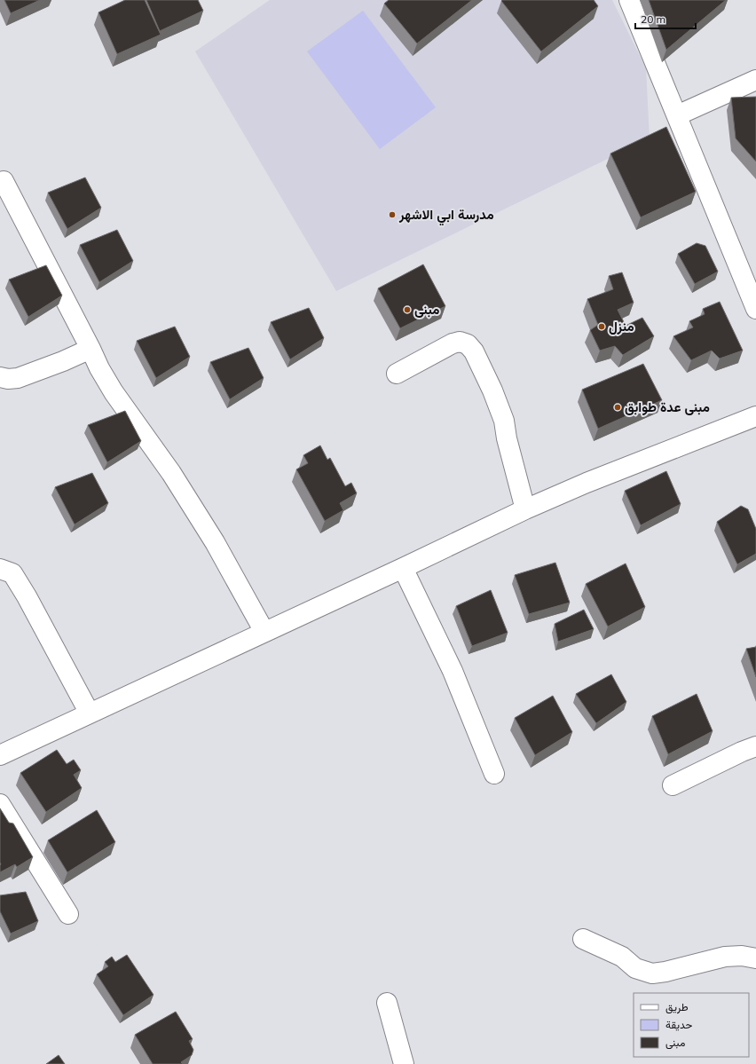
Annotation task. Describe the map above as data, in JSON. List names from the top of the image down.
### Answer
{
  "places": [
    "مدرسة ابي الاشهر",
    "مبنى",
    "منزل",
    "مبنى عدة طوابق"
  ],
  "legend": ["طريق", "حديقة", "مبنى"],
  "scale_bar": "20 m"
}
